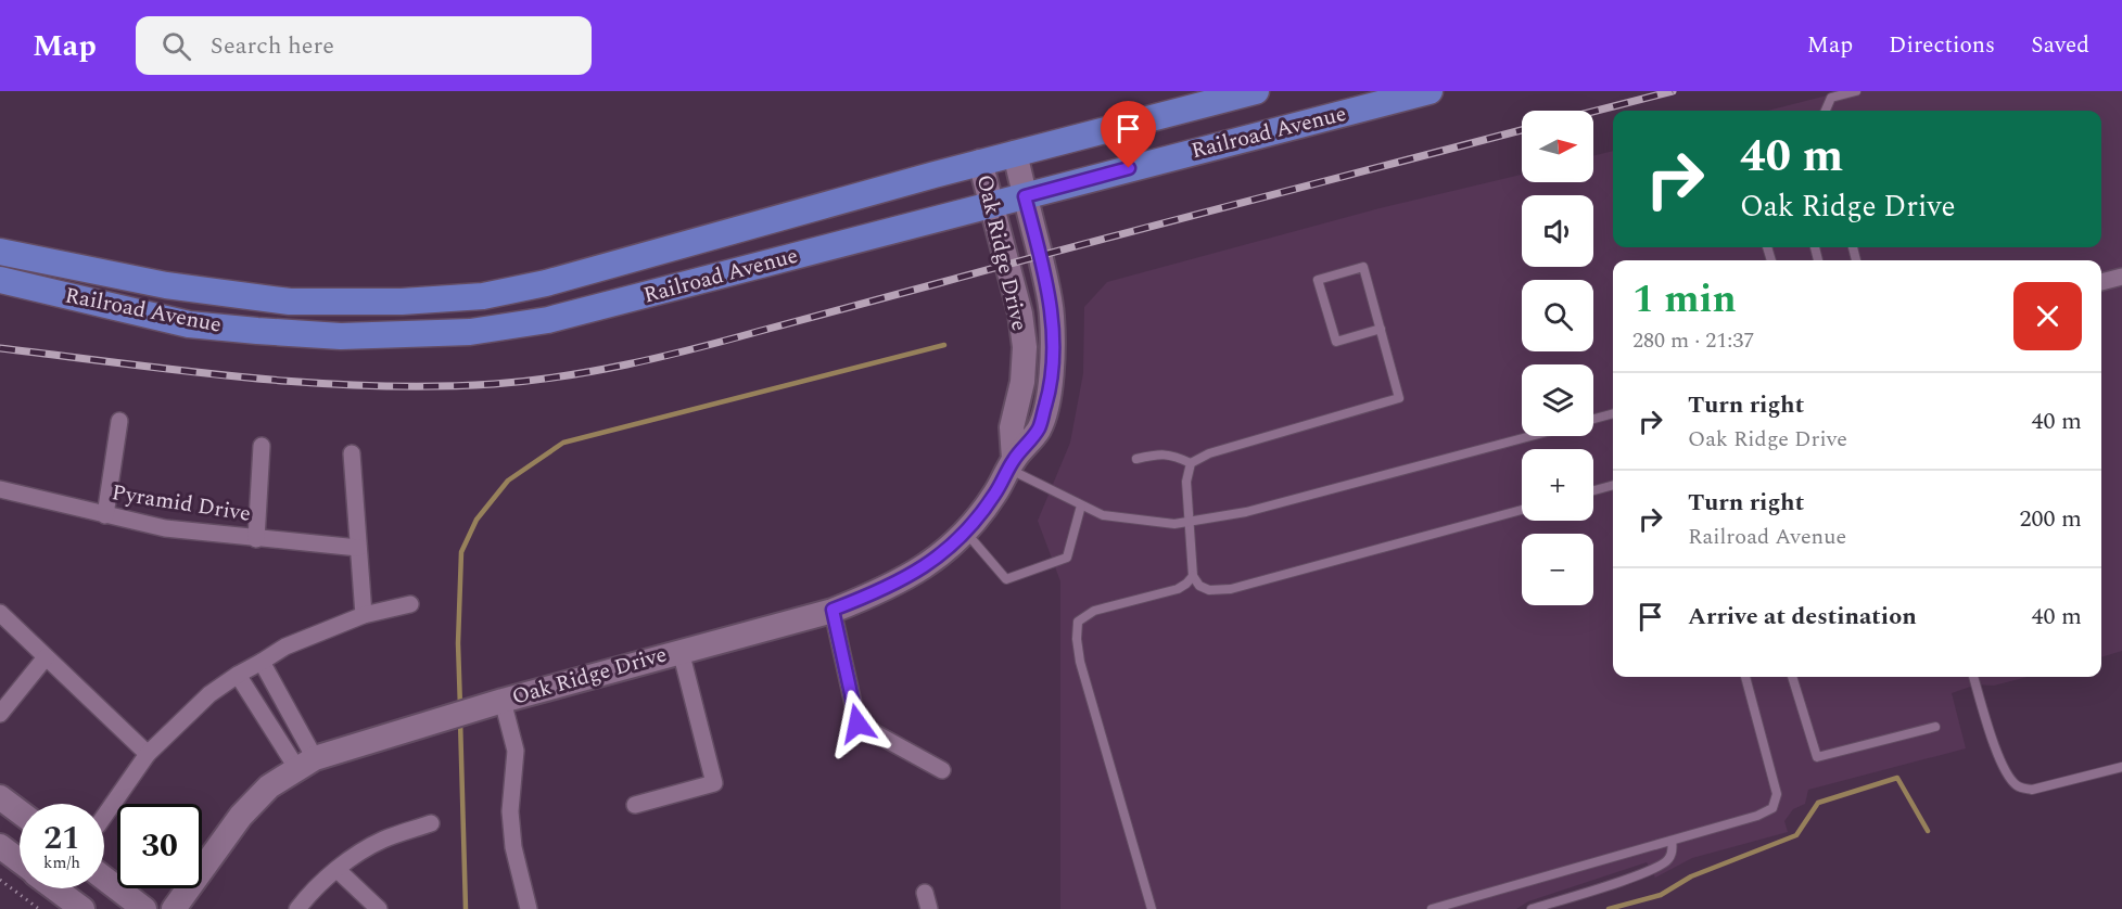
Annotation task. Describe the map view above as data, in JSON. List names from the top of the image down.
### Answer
{
  "streets": {
    "main road": ["Railroad Avenue", "Oak Ridge Drive"],
    "street": ["Pyramid Drive"]
  },
  "crossings": [
    ["Railroad Avenue", "Oak Ridge Drive"]
  ],
  "north": "right",
  "page": {
    "header": "Map",
    "search": "Search here",
    "nav": ["Map", "Directions", "Saved"],
    "map_buttons": ["+", "−"],
    "turn": ["40 m", "Oak Ridge Drive"],
    "heading": ["1 min", "280 m · 21:37"],
    "list": [
      {
        "name": "Turn right",
        "note": "Oak Ridge Drive",
        "value": "40 m"
      },
      {
        "name": "Turn right",
        "note": "Railroad Avenue",
        "value": "200 m"
      },
      {
        "name": "Arrive at destination",
        "value": "40 m"
      }
    ],
    "speed": "21 km/h",
    "limit": "30"
  }
}
